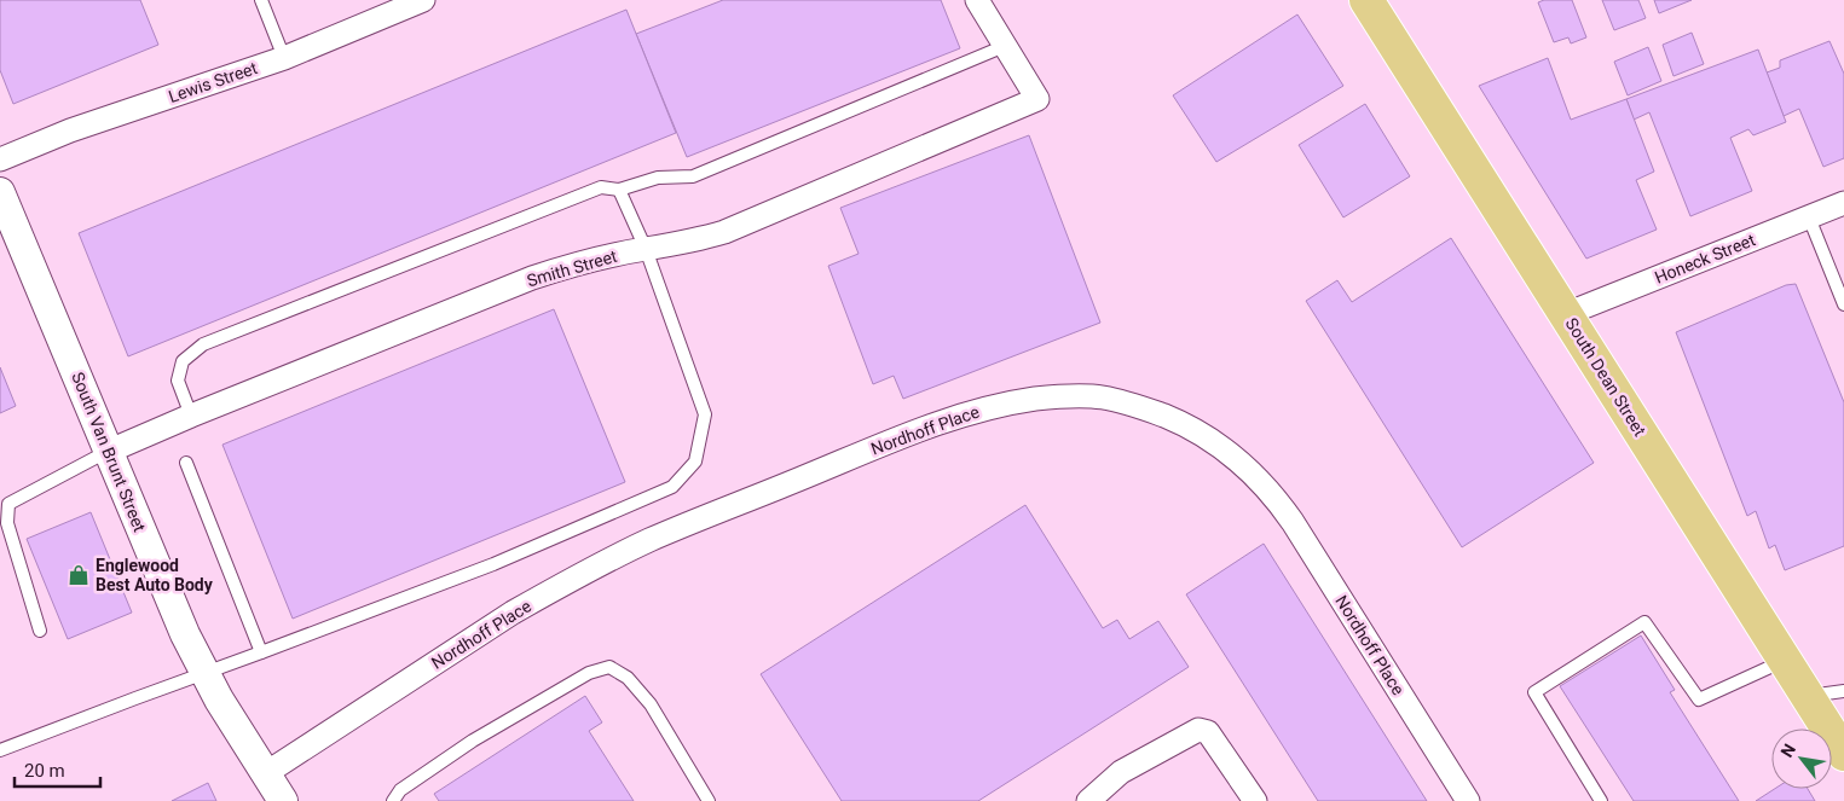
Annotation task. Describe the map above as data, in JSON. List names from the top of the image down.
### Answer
{
  "streets": {
    "main road": ["South Dean Street"],
    "street": [
      "Lewis Street",
      "Honeck Street",
      "Smith Street",
      "Nordhoff Place",
      "South Van Brunt Street"
    ]
  },
  "crossings": [
    ["Honeck Street", "South Dean Street"],
    ["Smith Street", "South Van Brunt Street"],
    ["Nordhoff Place", "South Van Brunt Street"]
  ],
  "places": {
    "shop": ["Englewood Best Auto Body"]
  },
  "scale_bar": "20 m",
  "north": "top left"
}
